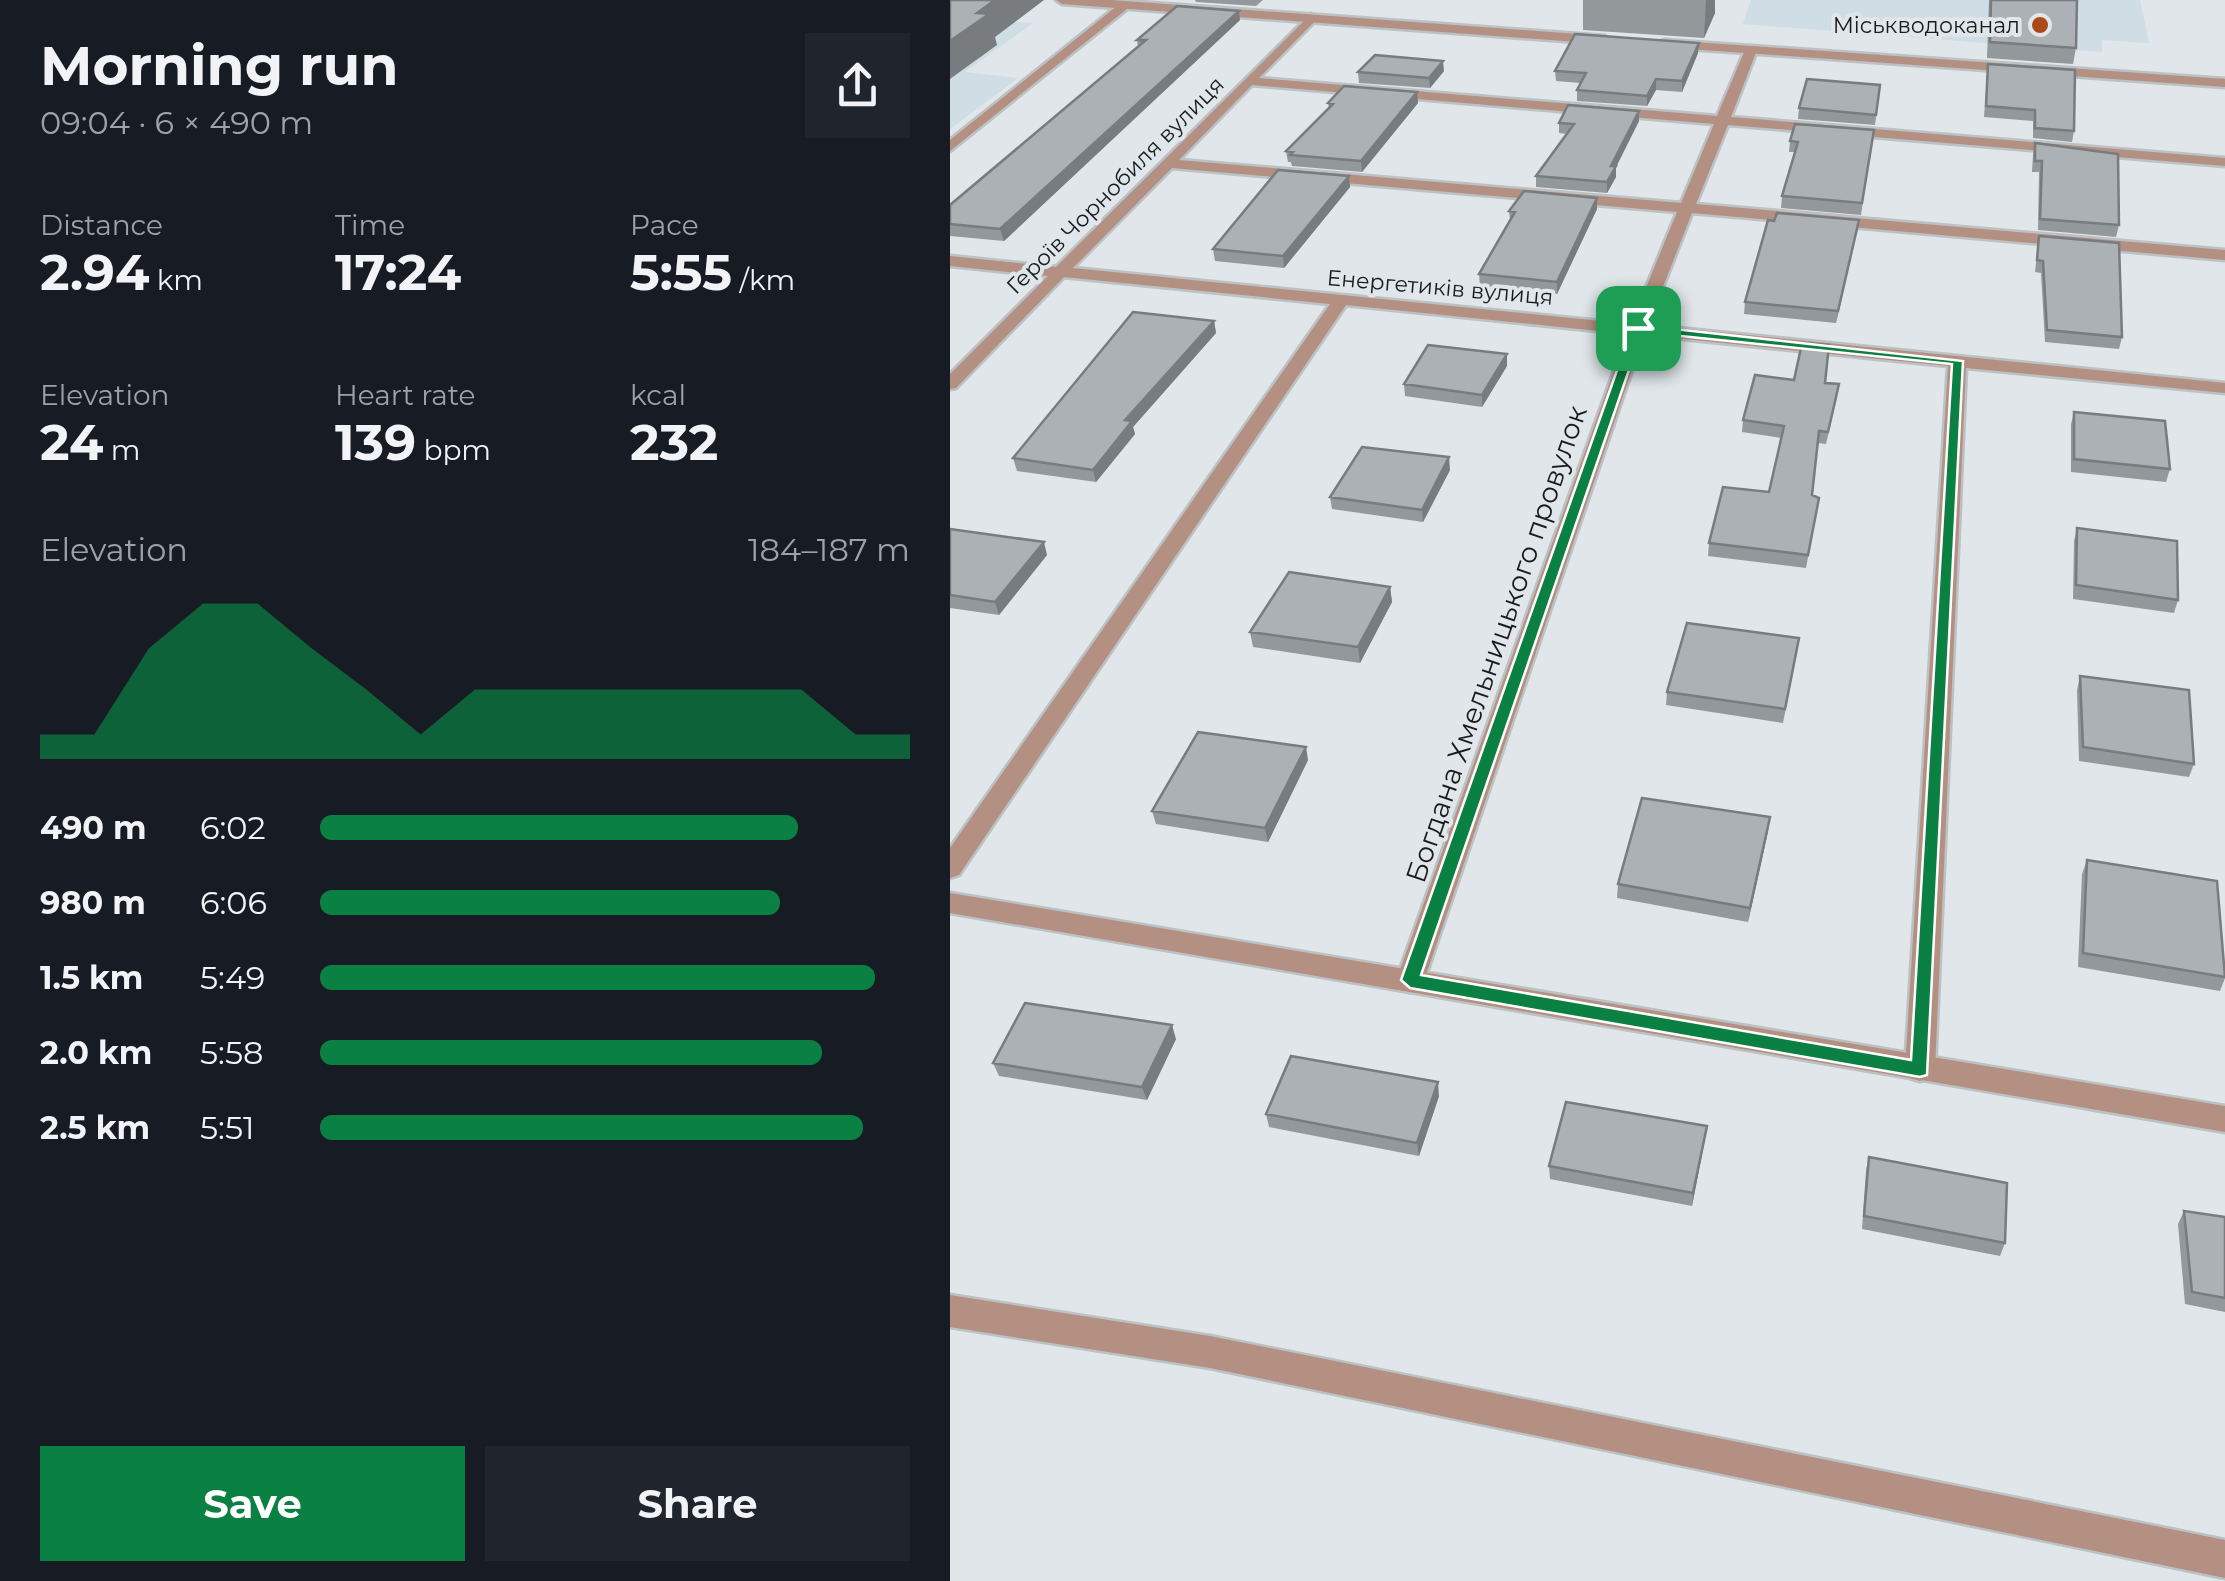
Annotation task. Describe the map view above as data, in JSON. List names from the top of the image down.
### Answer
{
  "streets": {
    "street": ["Героїв Чорнобиля вулиця", "Енергетиків вулиця", "Богдана Хмельницького провулок"]
  },
  "crossings": [
    ["Героїв Чорнобиля вулиця", "Енергетиків вулиця"],
    ["Енергетиків вулиця", "Богдана Хмельницького провулок"]
  ],
  "places": ["Міськводоканал"],
  "page": {
    "heading": ["Morning run", "09:04 · 6 × 490 m"],
    "stats": [
      ["Distance", "2.94 km"],
      ["Time", "17:24"],
      ["Pace", "5:55 /km"],
      ["Elevation", "24 m"],
      ["Heart rate", "139 bpm"],
      ["kcal", "232"]
    ],
    "chart": ["Elevation", "184–187 m"],
    "list": [
      {
        "name": "490 m",
        "note": "6:02"
      },
      {
        "name": "980 m",
        "note": "6:06"
      },
      {
        "name": "1.5 km",
        "note": "5:49"
      },
      {
        "name": "2.0 km",
        "note": "5:58"
      },
      {
        "name": "2.5 km",
        "note": "5:51"
      }
    ],
    "buttons": ["Save", "Share"]
  }
}
